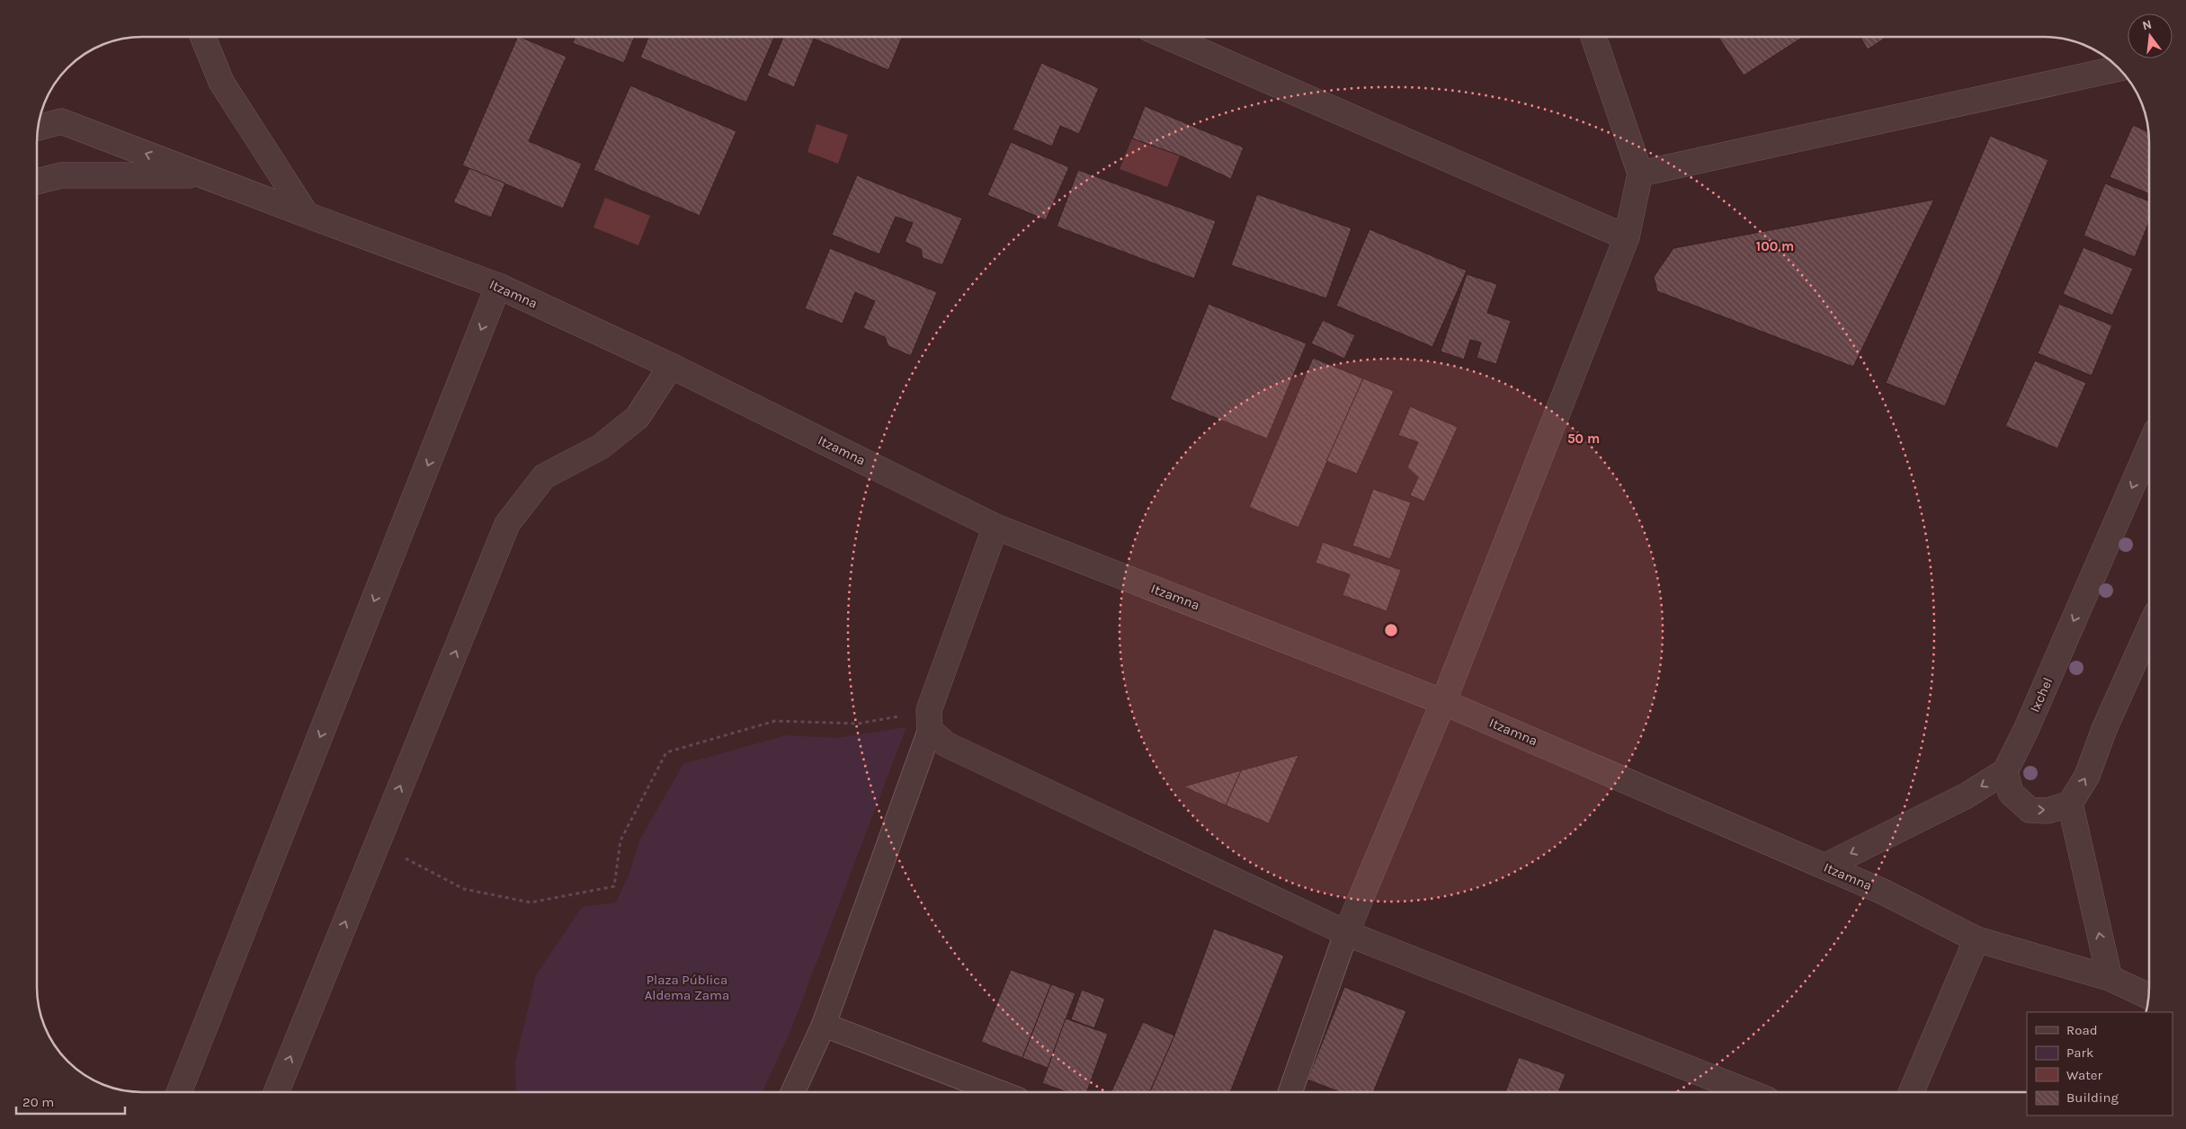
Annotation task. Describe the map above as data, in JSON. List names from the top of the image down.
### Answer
{
  "streets": {
    "street": ["Itzamna", "Ixchel"]
  },
  "parks": ["Plaza Pública Aldema Zama"],
  "legend": [
    "Road",
    "Park",
    "Water",
    "Building"
  ],
  "scale_bar": "20 m",
  "north": "top",
  "rings": ["100 m", "50 m"]
}
